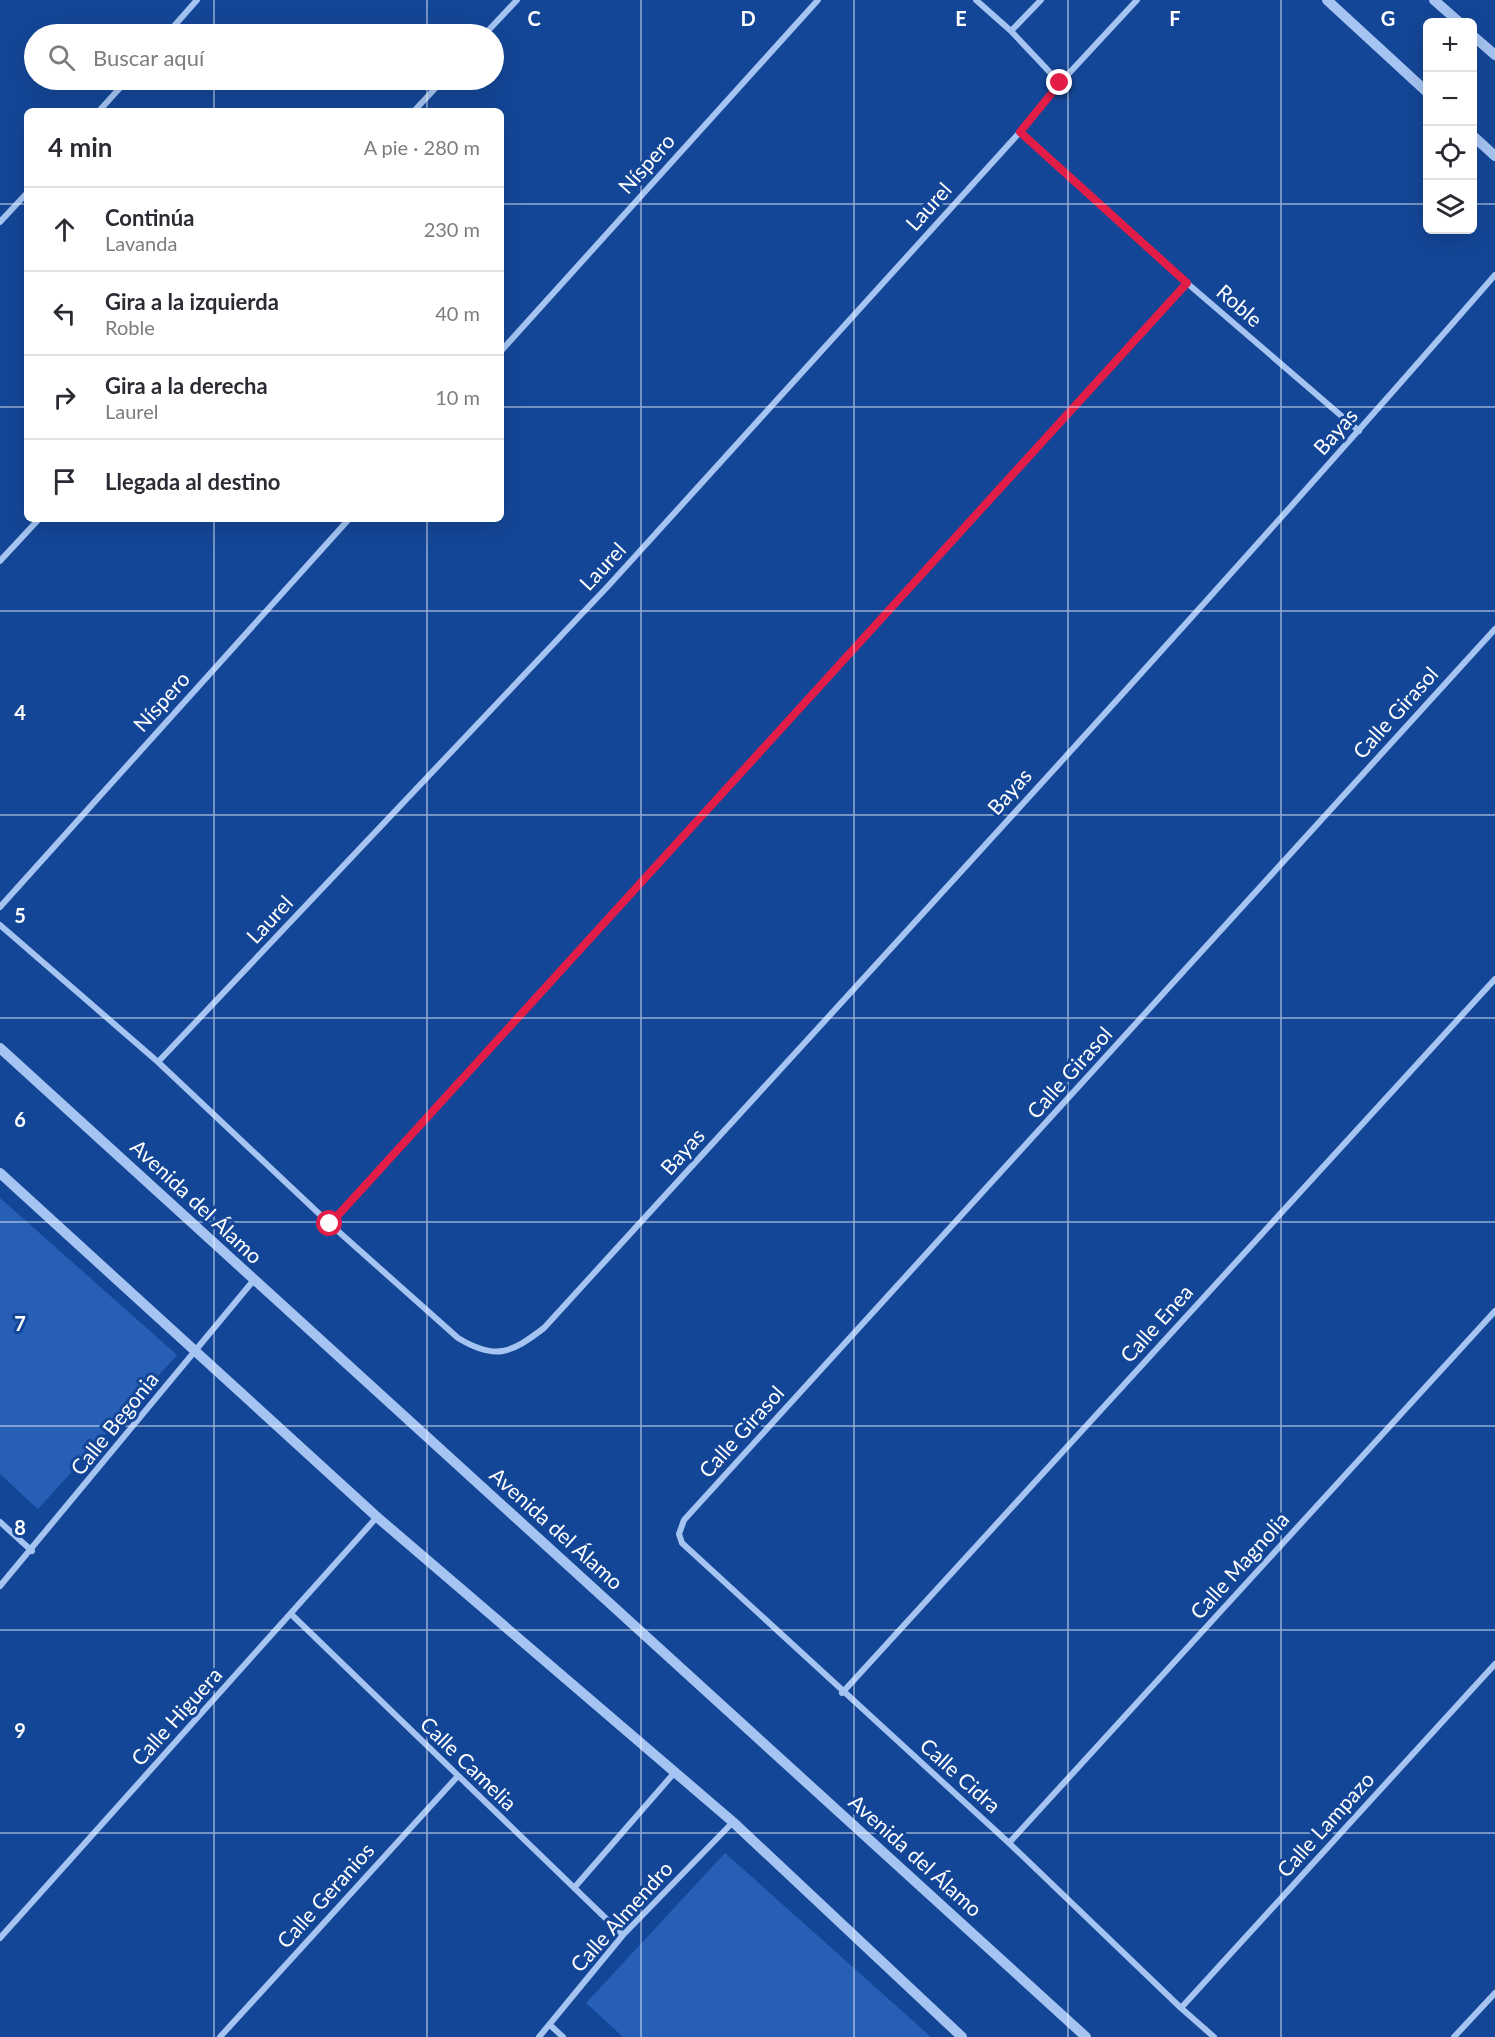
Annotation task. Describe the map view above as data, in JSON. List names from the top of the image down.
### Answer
{
  "streets": {
    "street": [
      "Níspero",
      "Laurel",
      "Roble",
      "Bayas",
      "Calle Girasol",
      "Avenida del Álamo",
      "Calle Enea",
      "Calle Begonia",
      "Calle Magnolia",
      "Calle Higuera",
      "Calle Camelia",
      "Calle Cidra",
      "Calle Lampazo",
      "Calle Geranios",
      "Calle Almendro"
    ]
  },
  "crossings": [
    ["Laurel", "Roble"],
    ["Laurel", "Bayas"],
    ["Roble", "Bayas"],
    ["Calle Girasol", "Calle Cidra"],
    ["Avenida del Álamo", "Calle Begonia"],
    ["Calle Enea", "Calle Cidra"],
    ["Calle Magnolia", "Calle Cidra"],
    ["Calle Higuera", "Calle Camelia"],
    ["Calle Camelia", "Calle Geranios"],
    ["Calle Camelia", "Calle Almendro"],
    ["Calle Cidra", "Calle Lampazo"]
  ],
  "page": {
    "map_buttons": ["+", "−"],
    "search": "Buscar aquí",
    "heading": ["4 min", "A pie · 280 m"],
    "list": [
      ["Continúa", "Lavanda", "230 m"],
      ["Gira a la izquierda", "Roble", "40 m"],
      ["Gira a la derecha", "Laurel", "10 m"],
      "Llegada al destino"
    ]
  },
  "grid": {
    "columns": [
      "C",
      "D",
      "E",
      "F",
      "G"
    ],
    "rows": [
      "4",
      "5",
      "6",
      "7",
      "8",
      "9"
    ]
  }
}
